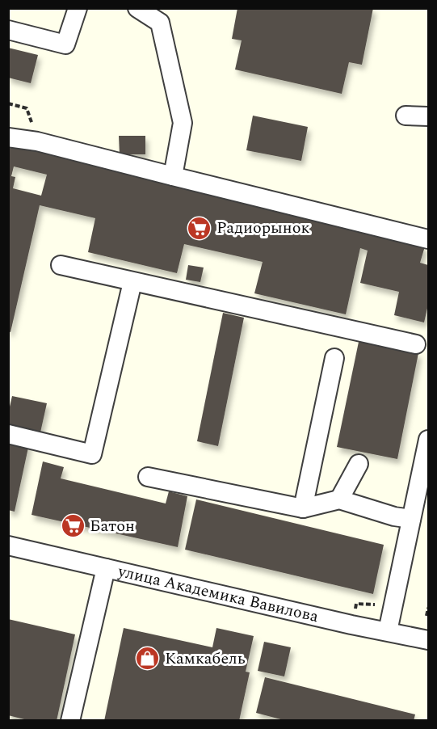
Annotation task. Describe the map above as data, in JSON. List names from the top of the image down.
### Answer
{
  "streets": {
    "street": ["улица Академика Вавилова"]
  },
  "places": {
    "supermarket": ["Радиорынок", "Батон"],
    "shop": ["Камкабель"]
  }
}
